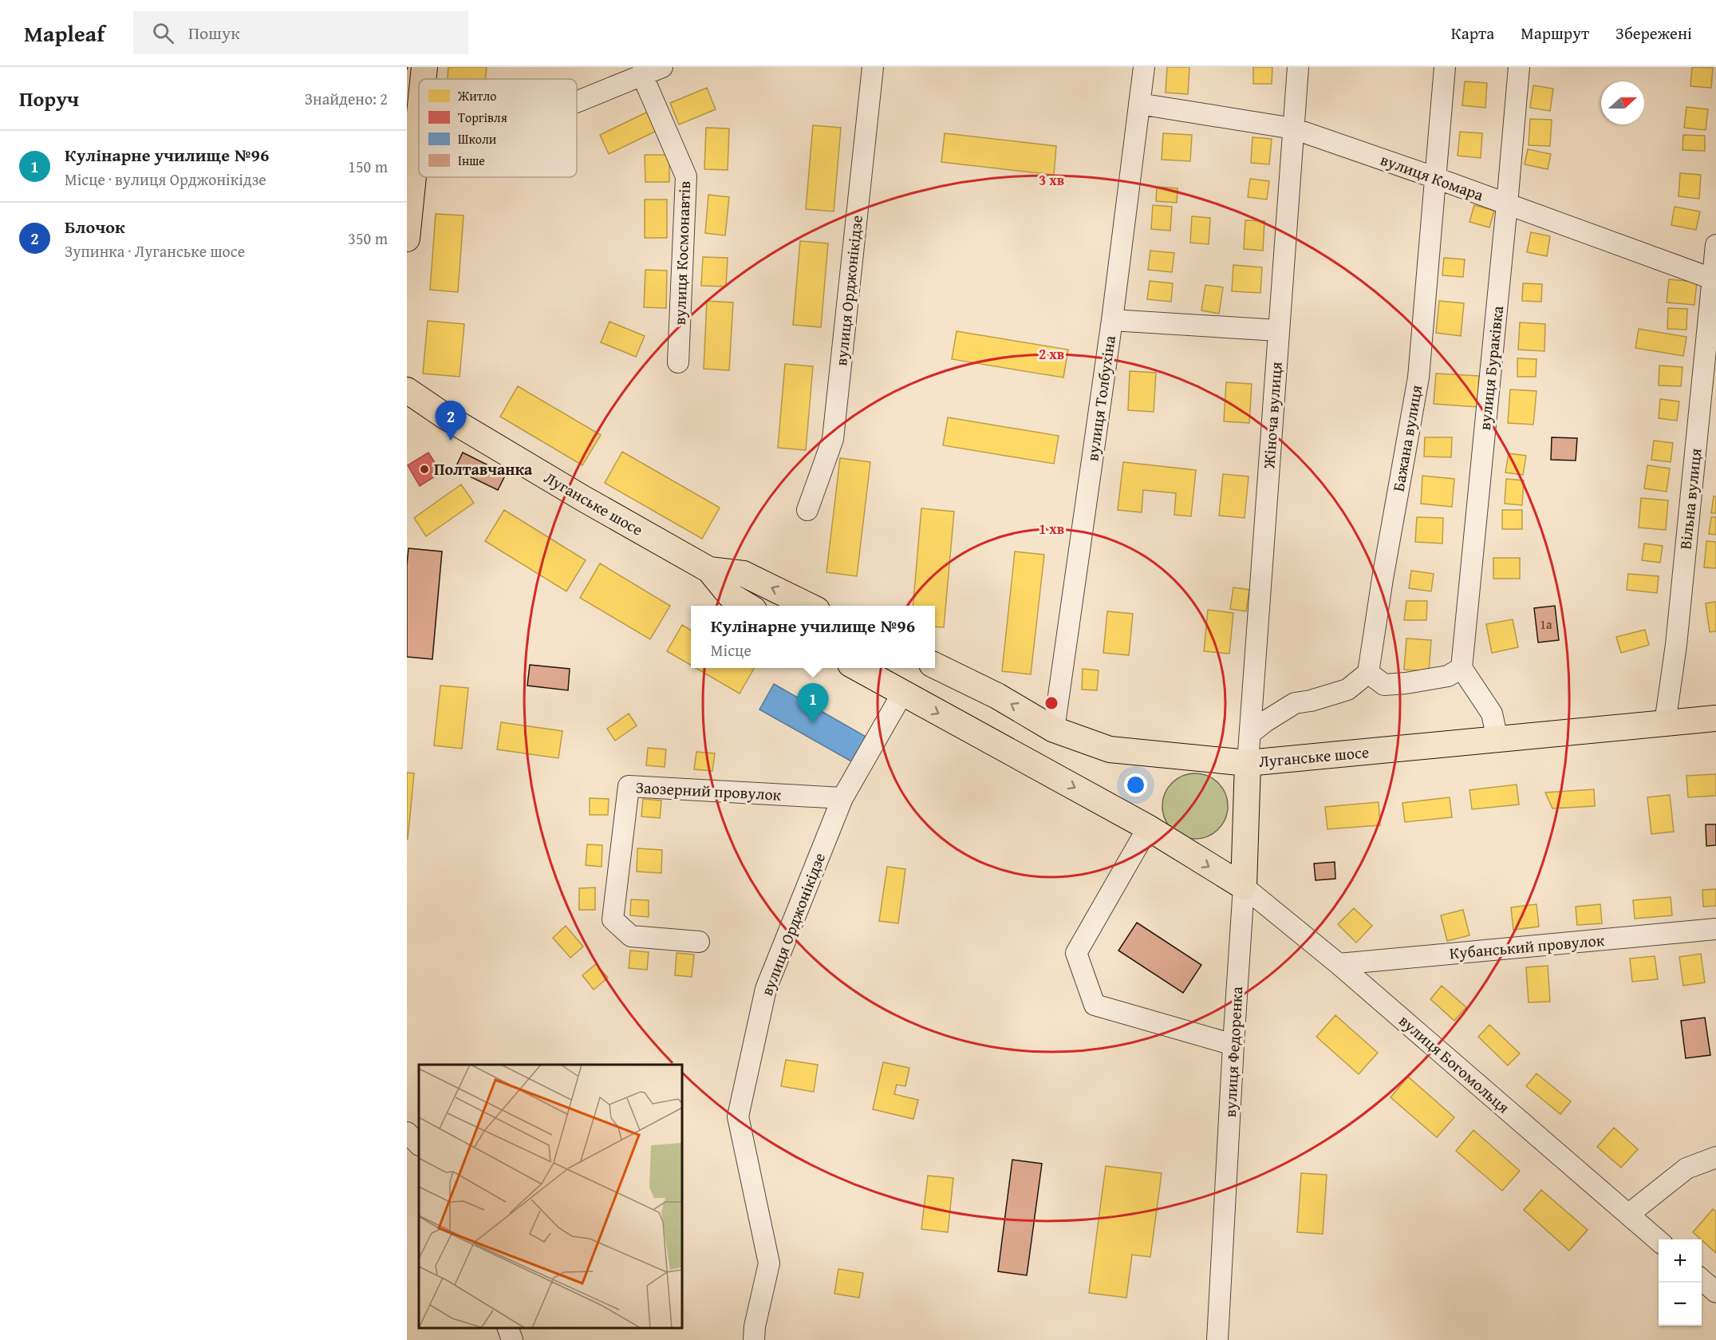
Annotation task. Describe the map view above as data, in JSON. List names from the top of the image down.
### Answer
{
  "streets": {
    "main road": ["Луганське шосе", "вулиця Федоренка"],
    "street": [
      "вулиця Комара",
      "вулиця Космонавтів",
      "вулиця Орджонікідзе",
      "вулиця Бураківка",
      "вулиця Толбухіна",
      "Жіноча вулиця",
      "Бажана вулиця",
      "Вільна вулиця",
      "Заозерний провулок",
      "Кубанський провулок",
      "вулиця Богомольця"
    ]
  },
  "crossings": [
    ["вулиця Комара", "вулиця Бураківка"],
    ["вулиця Комара", "вулиця Толбухіна"],
    ["вулиця Комара", "Жіноча вулиця"],
    ["вулиця Комара", "Бажана вулиця"],
    ["вулиця Комара", "Вільна вулиця"],
    ["вулиця Орджонікідзе", "Заозерний провулок"],
    ["вулиця Толбухіна", "Луганське шосе"],
    ["Жіноча вулиця", "Луганське шосе"],
    ["Жіноча вулиця", "вулиця Федоренка"],
    ["Вільна вулиця", "Луганське шосе"],
    ["Луганське шосе", "вулиця Федоренка"],
    ["Кубанський провулок", "вулиця Богомольця"],
    ["вулиця Федоренка", "вулиця Богомольця"]
  ],
  "places": ["Полтавчанка"],
  "house_numbers": ["1а"],
  "legend": [
    "Житло",
    "Торгівля",
    "Школи",
    "Інше"
  ],
  "north": "right",
  "page": {
    "header": "Mapleaf",
    "search": "Пошук",
    "nav": ["Карта", "Маршрут", "Збережені"],
    "heading": ["Поруч", "Знайдено: 2"],
    "list": [
      {
        "mark": "1",
        "name": "Кулінарне училище №96",
        "note": "Місце · вулиця Орджонікідзе",
        "value": "150 m"
      },
      {
        "mark": "2",
        "name": "Блочок",
        "note": "Зупинка · Луганське шосе",
        "value": "350 m"
      }
    ],
    "pins": ["2", "1"],
    "popup": ["Кулінарне училище №96", "Місце"],
    "map_buttons": ["+", "−"]
  },
  "rings": ["3 хв", "2 хв", "1 хв"]
}
